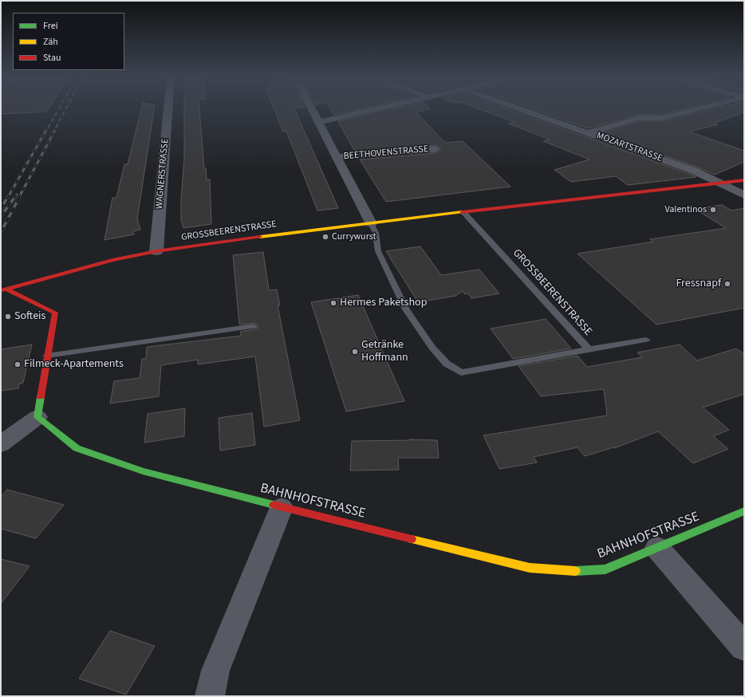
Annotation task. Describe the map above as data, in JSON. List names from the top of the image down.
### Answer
{
  "streets": {
    "street": [
      "MOZARTSTRASSE",
      "BEETHOVENSTRASSE",
      "WAGNERSTRASSE",
      "GROSSBEERENSTRASSE",
      "BAHNHOFSTRASSE"
    ]
  },
  "crossings": [
    ["MOZARTSTRASSE", "GROSSBEERENSTRASSE"],
    ["BEETHOVENSTRASSE", "GROSSBEERENSTRASSE"],
    ["WAGNERSTRASSE", "GROSSBEERENSTRASSE"]
  ],
  "places": [
    "Valentinos",
    "Currywurst",
    "Fressnapf",
    "Hermes Paketshop",
    "Softeis",
    "Getränke Hoffmann",
    "Filmeck-Apartements"
  ],
  "legend": ["Frei", "Zäh", "Stau"]
}
